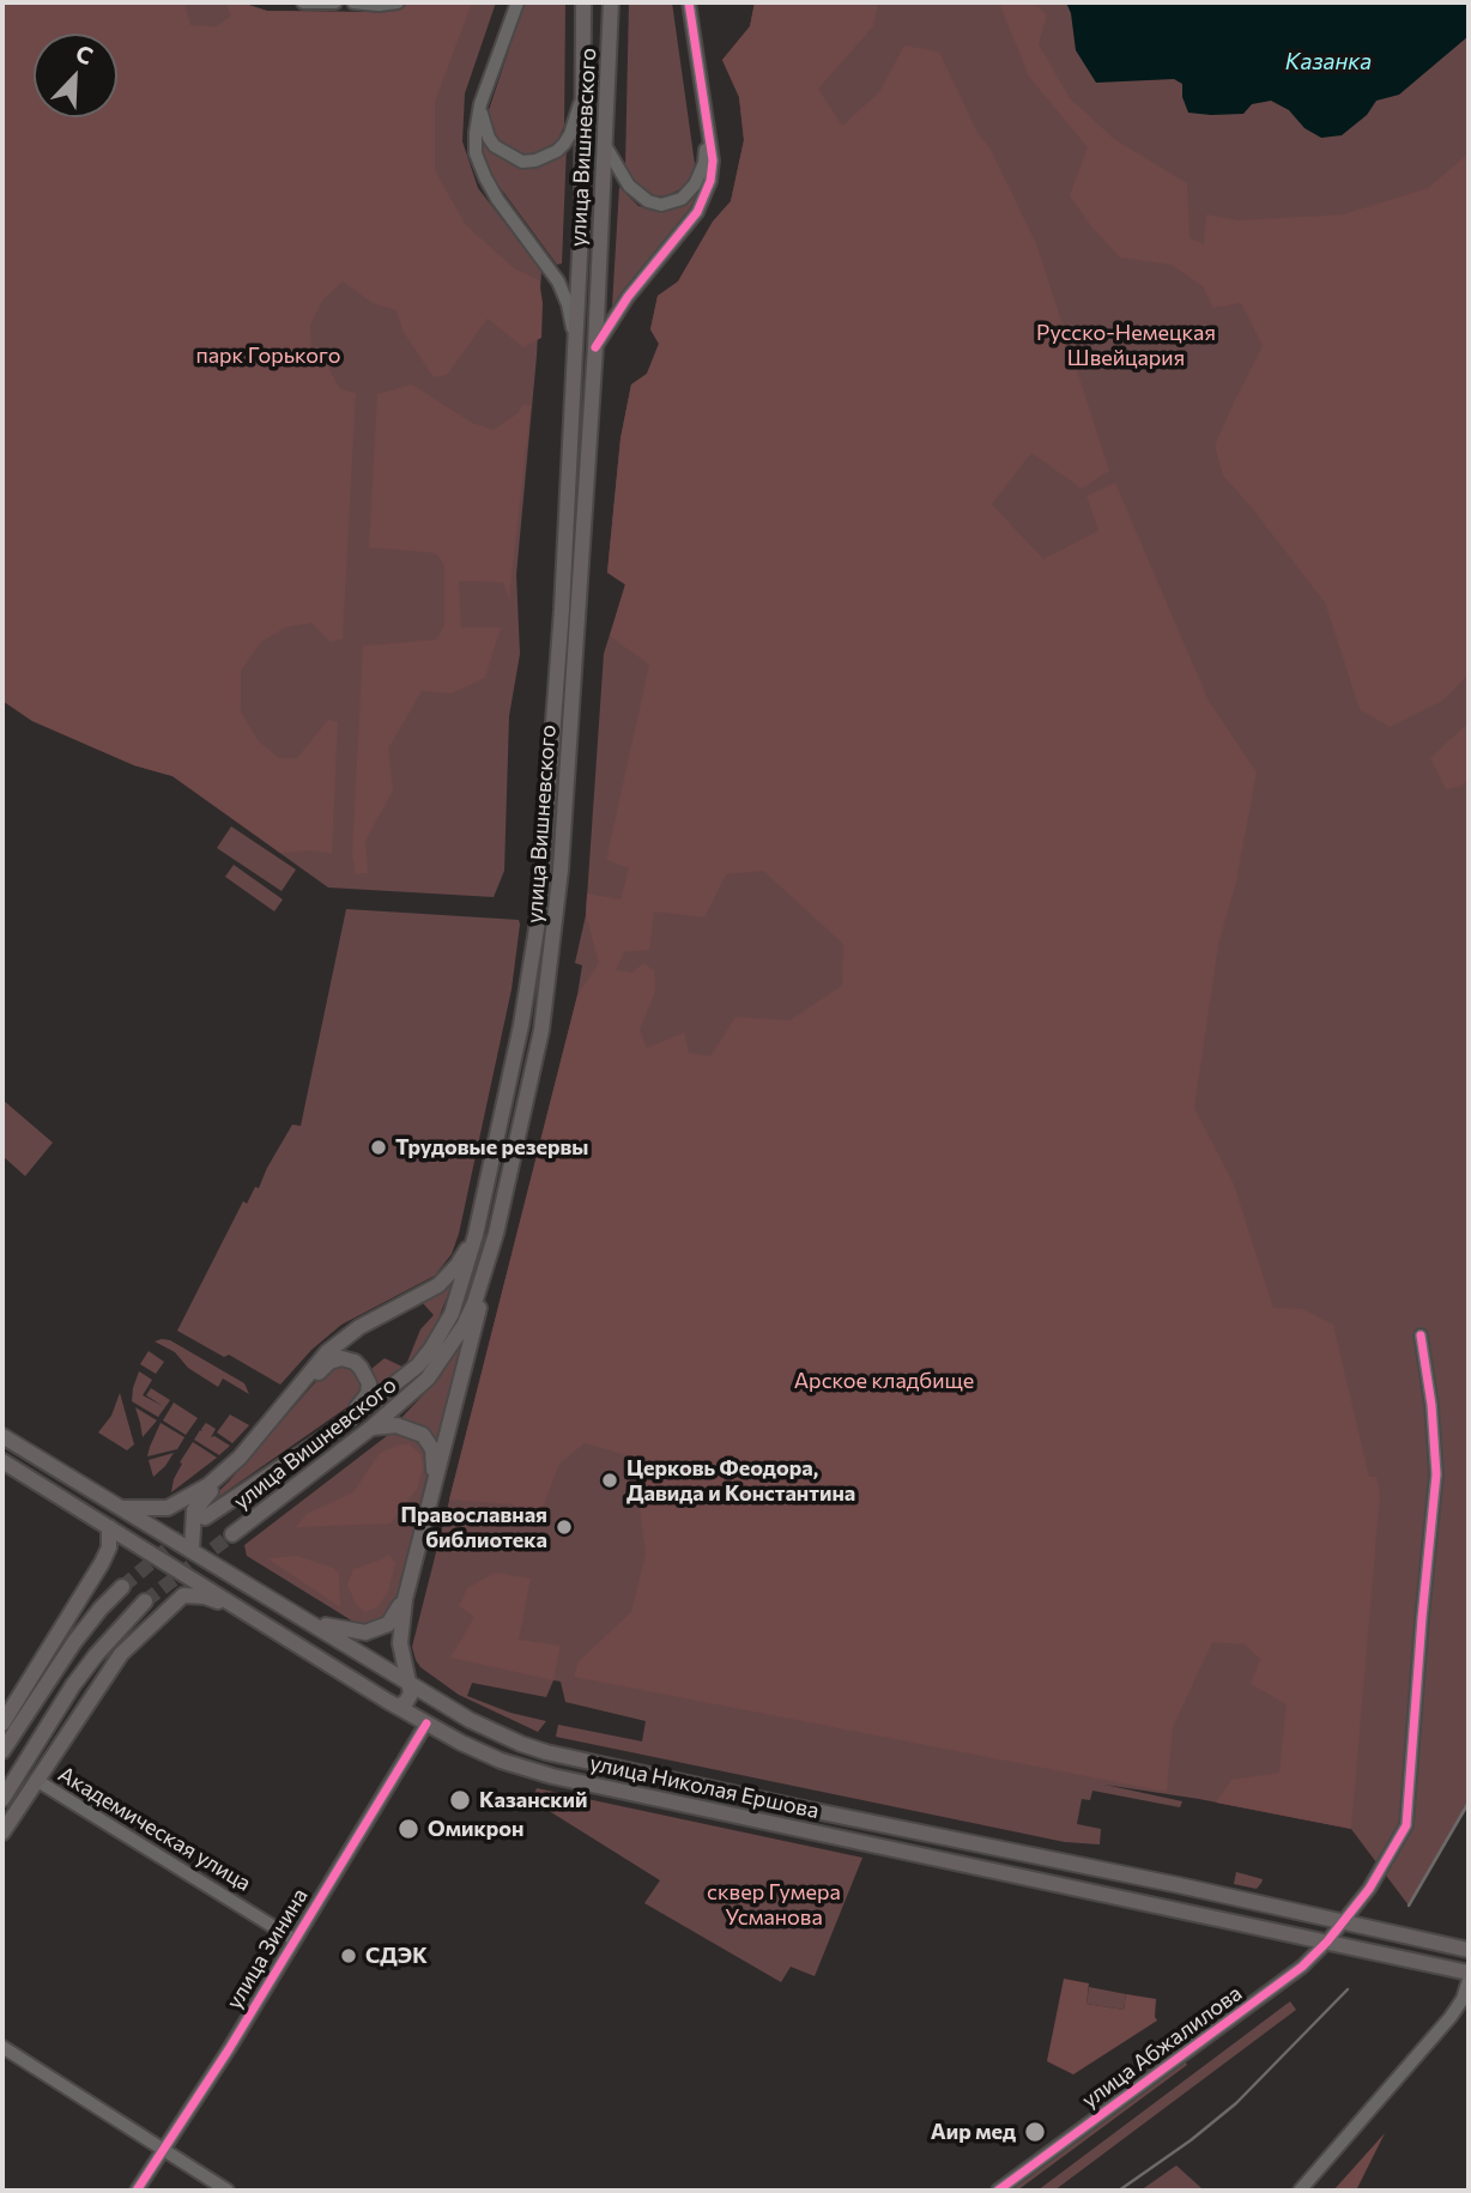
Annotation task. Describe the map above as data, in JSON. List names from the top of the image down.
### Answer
{
  "streets": {
    "main road": ["улица Вишневского", "улица Николая Ершова", "улица Зинина"],
    "street": ["Академическая улица", "улица Абжалилова"]
  },
  "crossings": [
    ["улица Николая Ершова", "улица Зинина"],
    ["улица Николая Ершова", "улица Абжалилова"],
    ["Академическая улица", "улица Зинина"]
  ],
  "water": ["Казанка"],
  "parks": [
    "Русско-Немецкая Швейцария",
    "парк Горького",
    "Арское кладбище",
    "сквер Гумера Усманова"
  ],
  "places": [
    "Трудовые резервы",
    "Церковь Феодора, Давида и Константина",
    "Православная библиотека",
    "Казанский",
    "Омикрон",
    "СДЭК",
    "Аир мед"
  ],
  "north": "top right"
}
